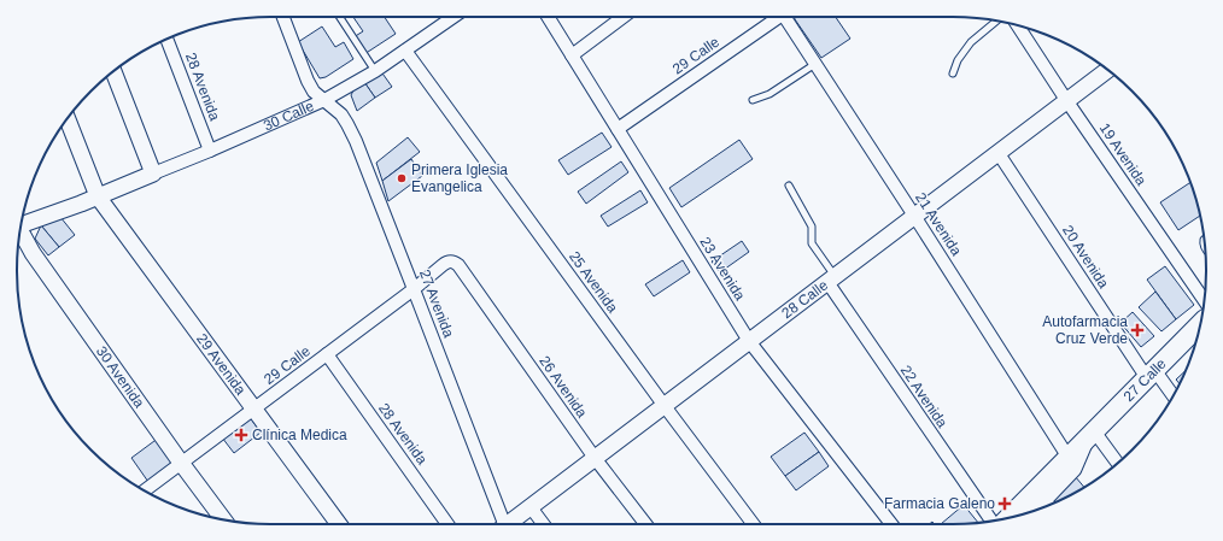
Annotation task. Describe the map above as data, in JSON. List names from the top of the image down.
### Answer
{
  "streets": {
    "main road": ["27 Calle"],
    "street": [
      "29 Calle",
      "28 Avenida",
      "30 Calle",
      "19 Avenida",
      "21 Avenida",
      "20 Avenida",
      "23 Avenida",
      "25 Avenida",
      "28 Calle",
      "27 Avenida",
      "29 Avenida",
      "30 Avenida",
      "26 Avenida",
      "22 Avenida"
    ]
  },
  "crossings": [
    ["29 Calle", "28 Avenida"],
    ["29 Calle", "23 Avenida"],
    ["29 Calle", "27 Avenida"],
    ["29 Calle", "29 Avenida"],
    ["29 Calle", "30 Avenida"],
    ["29 Calle", "26 Avenida"],
    ["28 Avenida", "30 Calle"],
    ["30 Calle", "25 Avenida"],
    ["30 Calle", "27 Avenida"],
    ["30 Calle", "29 Avenida"],
    ["19 Avenida", "28 Calle"],
    ["21 Avenida", "28 Calle"],
    ["21 Avenida", "27 Calle"],
    ["20 Avenida", "28 Calle"],
    ["20 Avenida", "27 Calle"],
    ["23 Avenida", "28 Calle"],
    ["25 Avenida", "28 Calle"],
    ["28 Calle", "26 Avenida"],
    ["28 Calle", "22 Avenida"]
  ],
  "places": {
    "other": ["Primera Iglesia Evangelica"],
    "health": ["Autofarmacia Cruz Verde", "Clínica Medica", "Farmacia Galeno"]
  }
}
